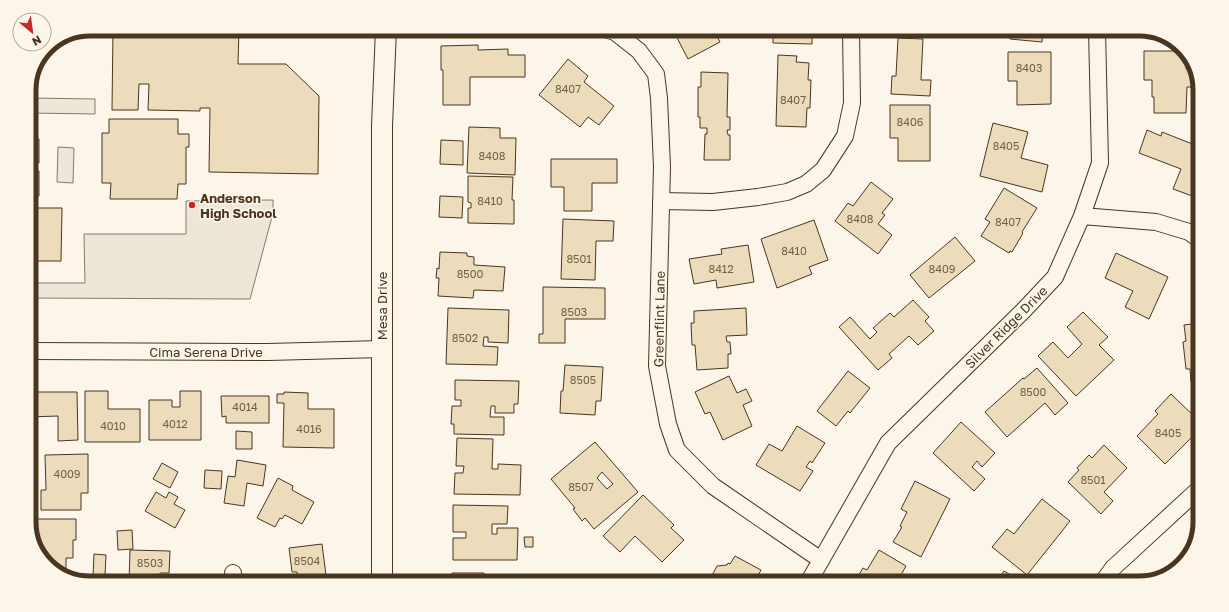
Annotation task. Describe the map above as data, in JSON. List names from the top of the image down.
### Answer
{
  "streets": {
    "street": [
      "Mesa Drive",
      "Greenflint Lane",
      "Silver Ridge Drive",
      "Cima Serena Drive"
    ]
  },
  "crossings": [
    ["Mesa Drive", "Cima Serena Drive"],
    ["Greenflint Lane", "Silver Ridge Drive"]
  ],
  "places": ["Anderson High School"],
  "house_numbers": [
    "8403",
    "8407",
    "8407",
    "8406",
    "8405",
    "8408",
    "8410",
    "8408",
    "8407",
    "8410",
    "8501",
    "8412",
    "8409",
    "8500",
    "8503",
    "8502",
    "8505",
    "8500",
    "4014",
    "4012",
    "4010",
    "4016",
    "8405",
    "4009",
    "8501",
    "8507",
    "8504",
    "8503"
  ],
  "north": "bottom right"
}
